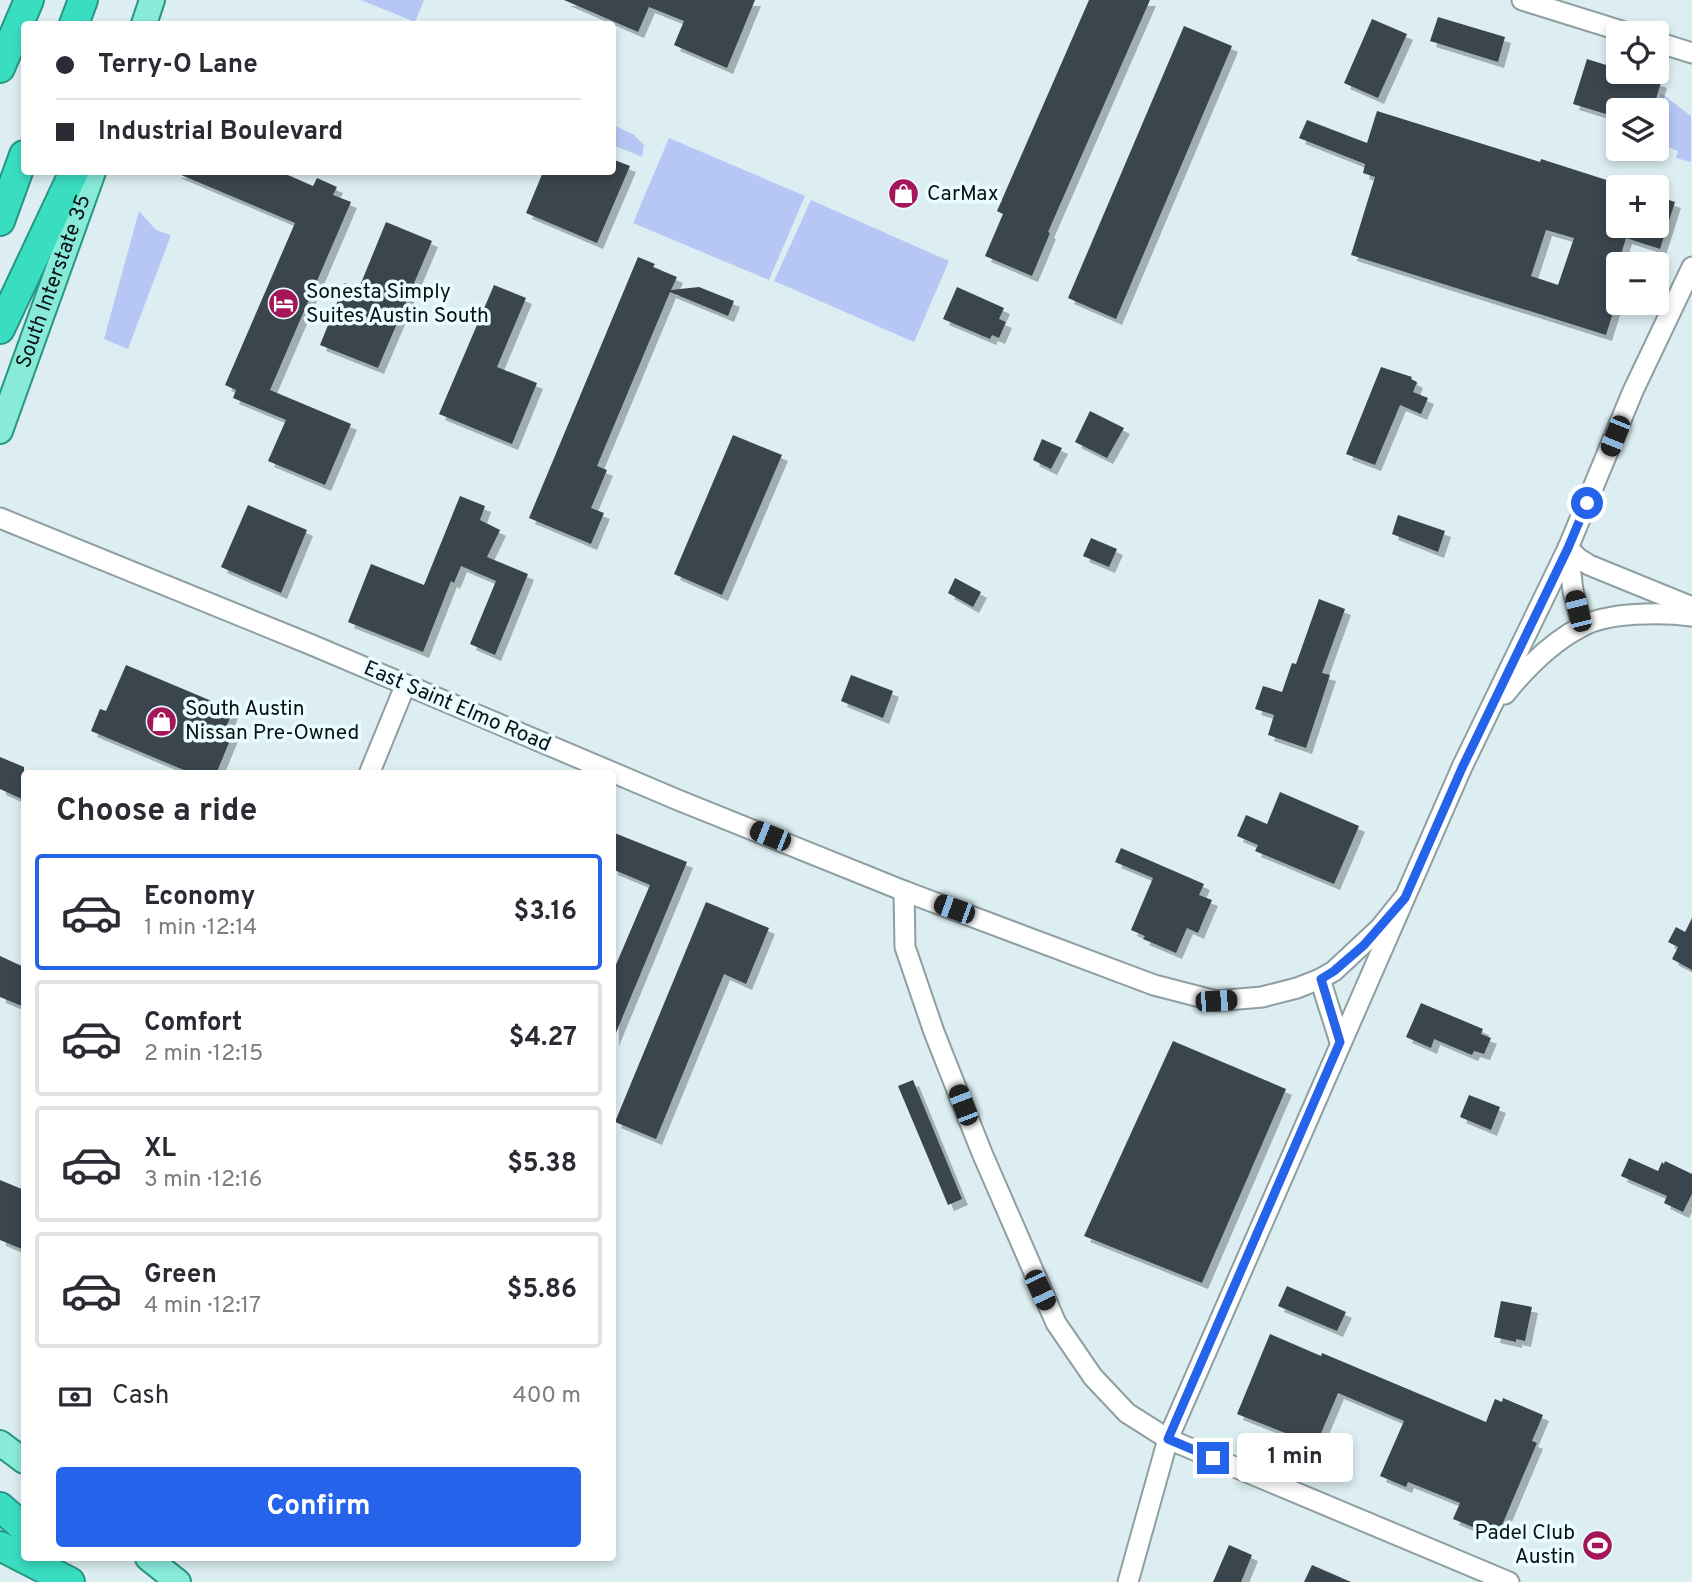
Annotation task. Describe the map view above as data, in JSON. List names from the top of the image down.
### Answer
{
  "streets": {
    "main road": ["South Interstate 35"],
    "street": ["East Saint Elmo Road"]
  },
  "places": {
    "shop": ["CarMax", "South Austin Nissan Pre-Owned"],
    "hotel": ["Sonesta Simply Suites Austin South"],
    "sports": ["Padel Club Austin"]
  },
  "page": {
    "map_buttons": ["+", "−"],
    "banner": ["Terry-O Lane", "Industrial Boulevard"],
    "heading": "Choose a ride",
    "list": [
      {
        "name": "Economy",
        "note": "1 min · 12:14",
        "value": "$3.16"
      },
      {
        "name": "Comfort",
        "note": "2 min · 12:15",
        "value": "$4.27"
      },
      {
        "name": "XL",
        "note": "3 min · 12:16",
        "value": "$5.38"
      },
      {
        "name": "Green",
        "note": "4 min · 12:17",
        "value": "$5.86"
      }
    ],
    "pay": ["Cash", "400 m"],
    "bubble": "1 min",
    "buttons": "Confirm"
  }
}
